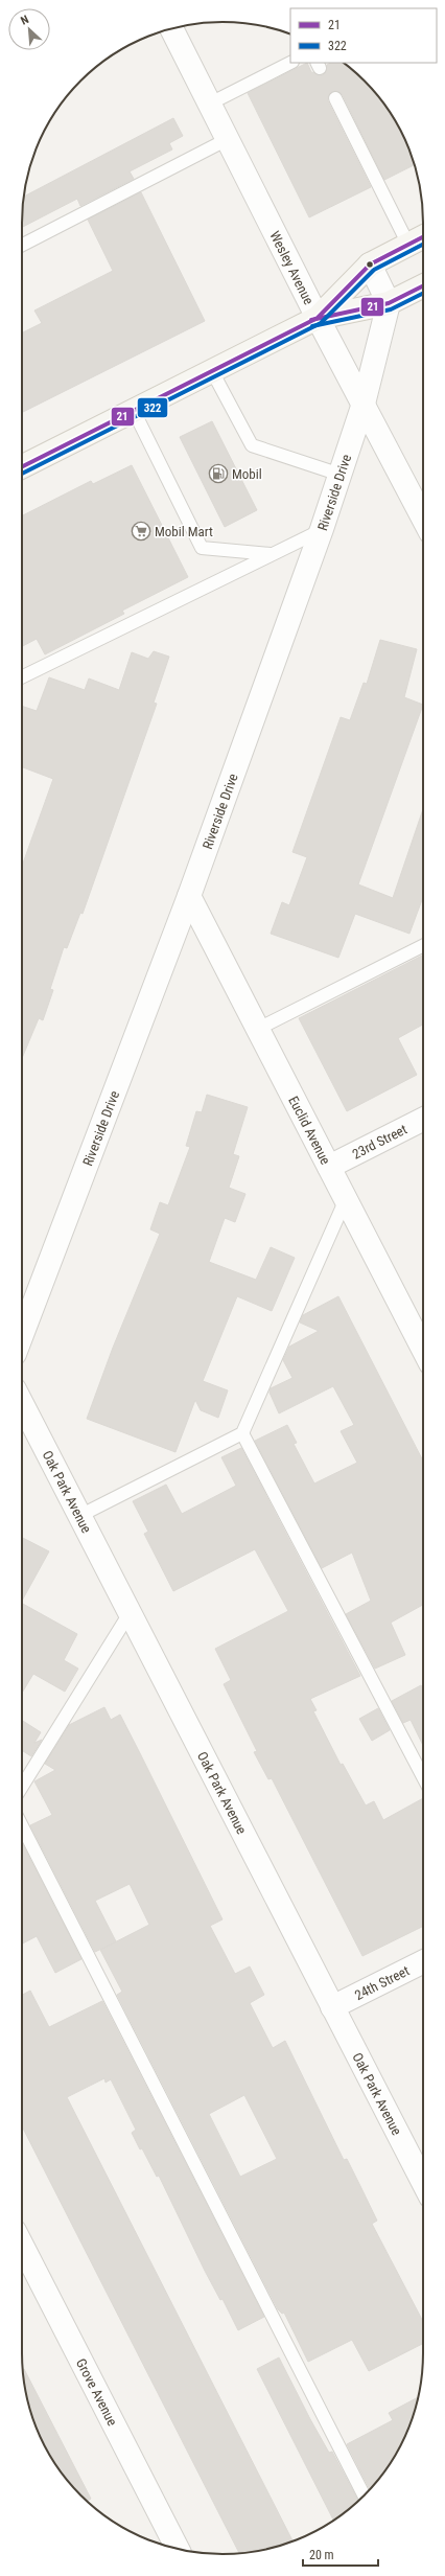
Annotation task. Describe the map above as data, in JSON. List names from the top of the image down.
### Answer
{
  "streets": {
    "street": [
      "Wesley Avenue",
      "Riverside Drive",
      "Euclid Avenue",
      "23rd Street",
      "Oak Park Avenue",
      "24th Street",
      "Grove Avenue"
    ]
  },
  "crossings": [
    ["Wesley Avenue", "Riverside Drive"],
    ["Riverside Drive", "Euclid Avenue"],
    ["Euclid Avenue", "23rd Street"],
    ["Oak Park Avenue", "24th Street"]
  ],
  "places": {
    "fuel station": ["Mobil"],
    "supermarket": ["Mobil Mart"]
  },
  "lines": ["transit line 21", "transit line 322"],
  "legend": ["21", "322"],
  "scale_bar": "20 m",
  "north": "top left"
}
